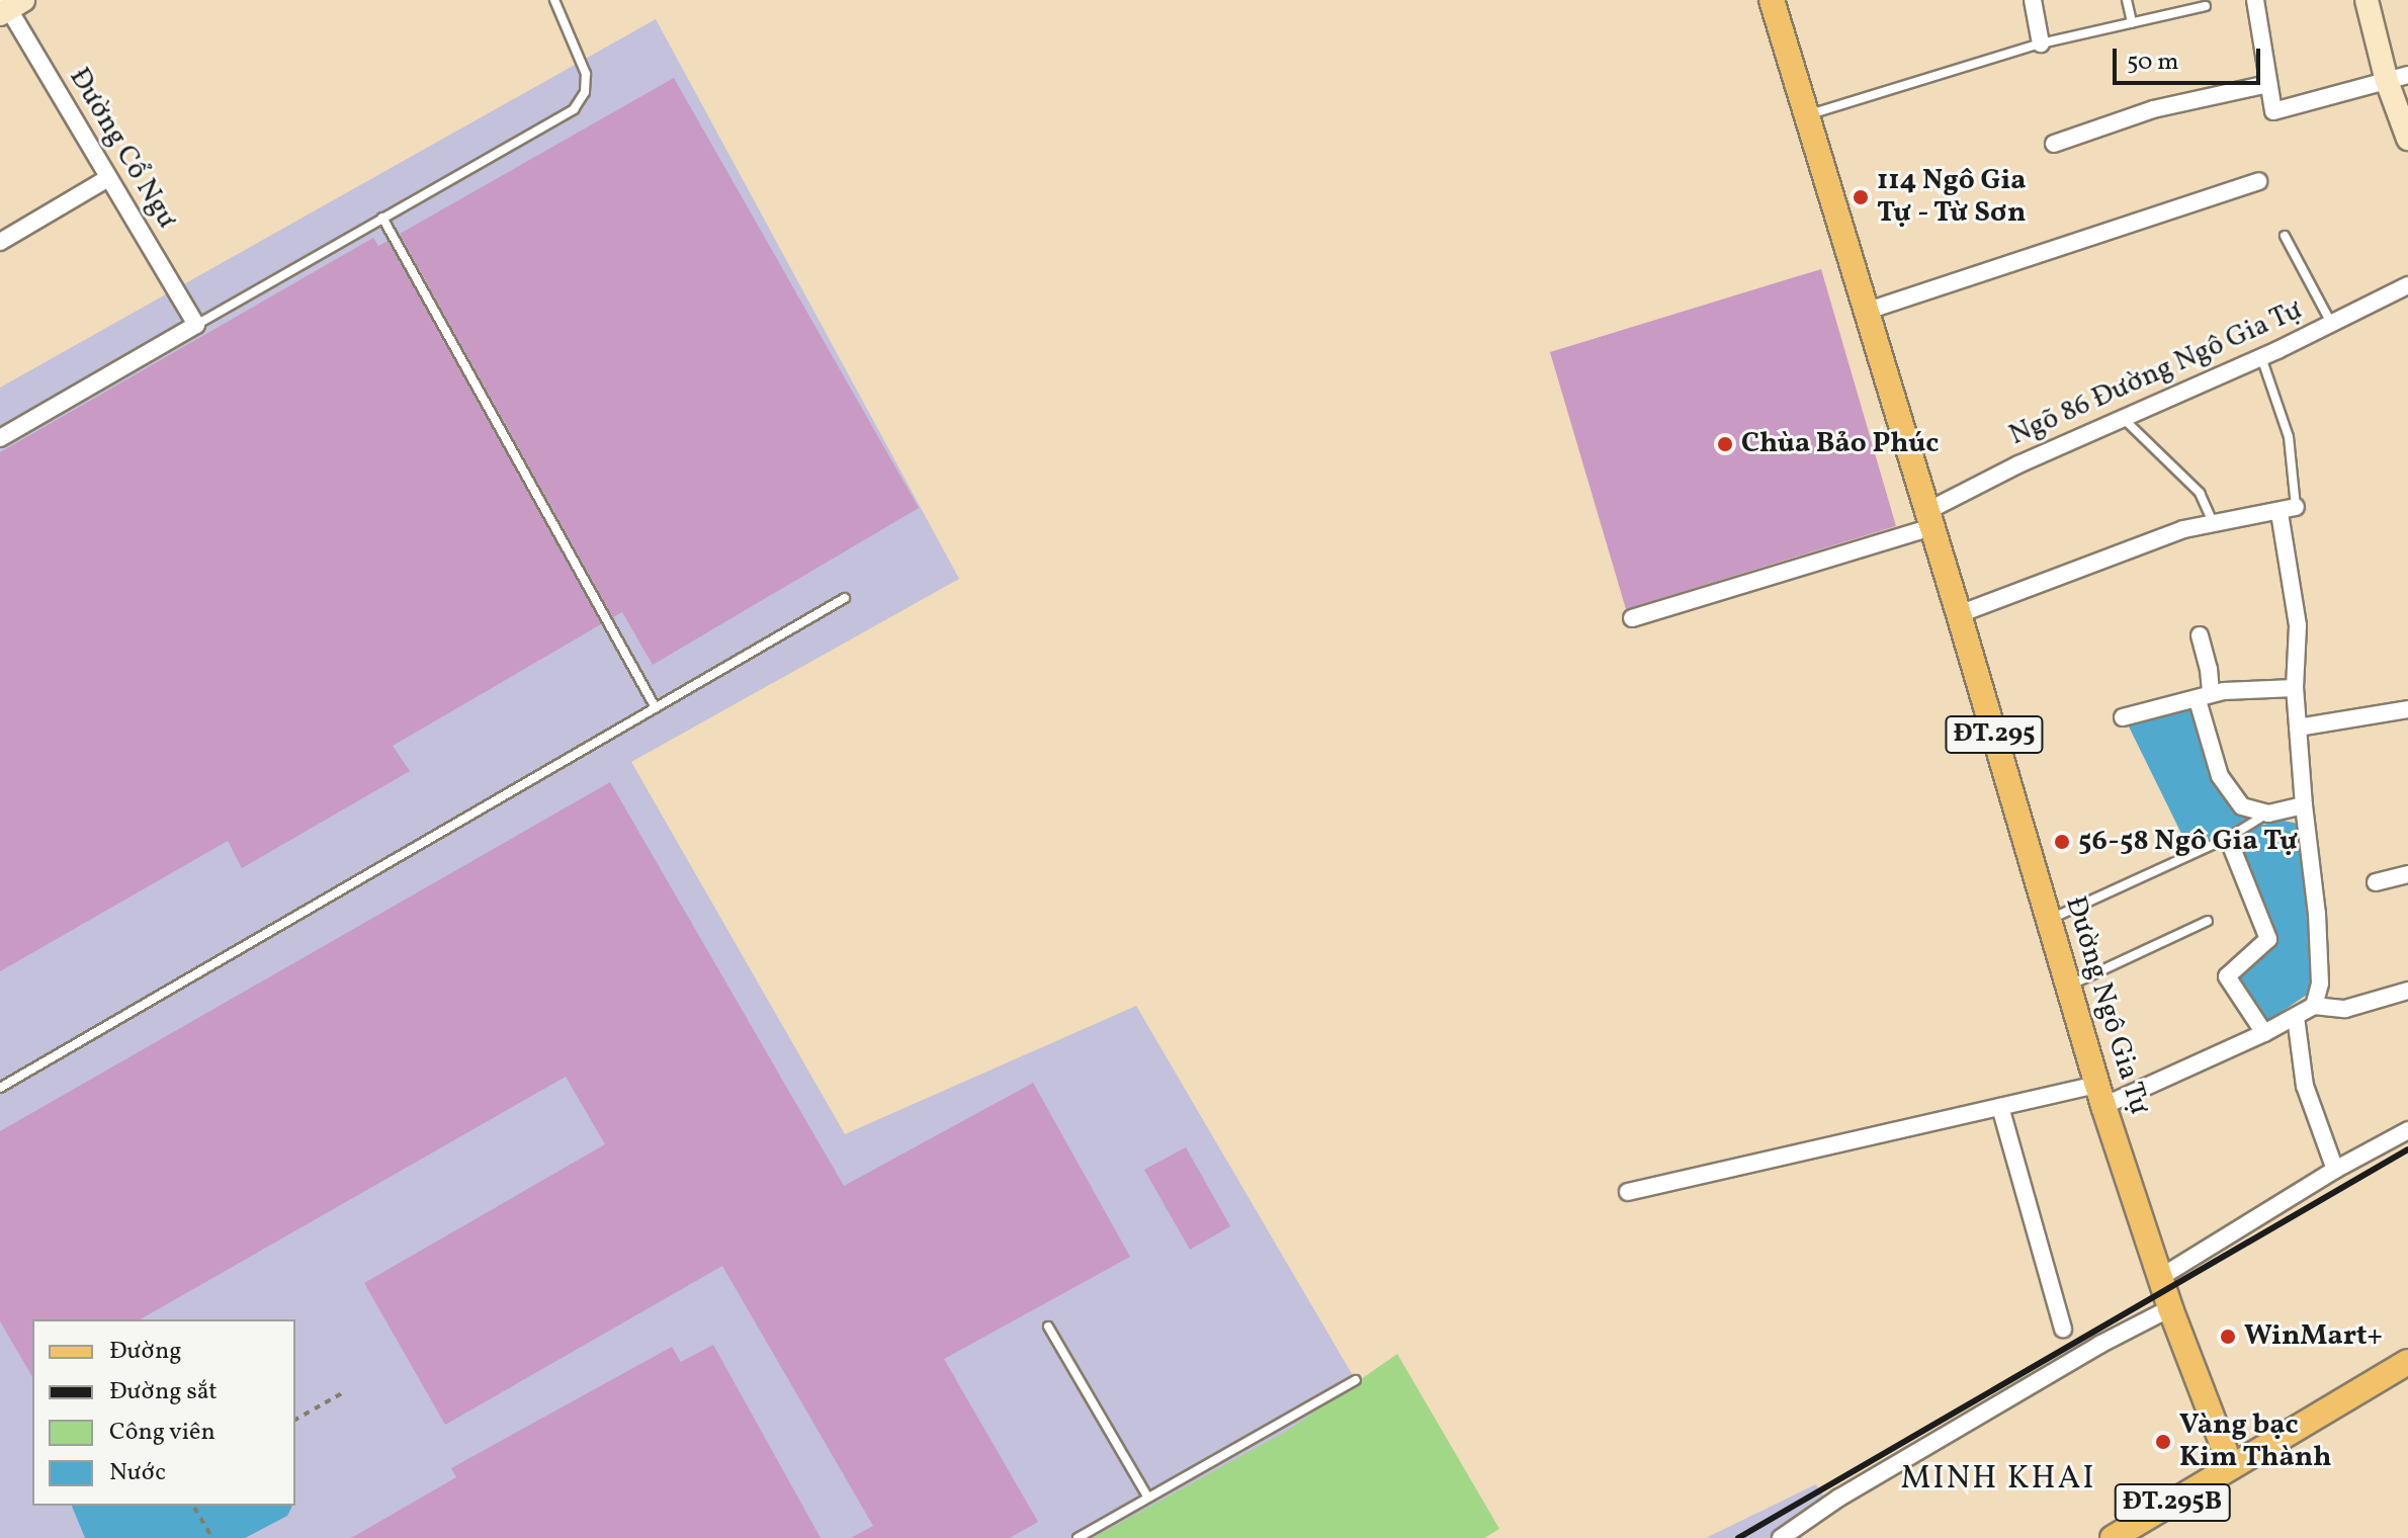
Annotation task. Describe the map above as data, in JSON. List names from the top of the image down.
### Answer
{
  "streets": {
    "main road": ["ĐT.295", "Đường Ngô Gia Tự", "ĐT.295B"],
    "street": ["Đường Cổ Ngư", "Ngõ 86 Đường Ngô Gia Tự"]
  },
  "crossings": [
    ["Ngõ 86 Đường Ngô Gia Tự", "Đường Ngô Gia Tự"],
    ["Đường Ngô Gia Tự", "ĐT.295B"]
  ],
  "districts": ["MINH KHAI"],
  "places": [
    "114 Ngô Gia Tự - Từ Sơn",
    "Chùa Bảo Phúc",
    "56-58 Ngô Gia Tự",
    "WinMart+",
    "Vàng bạc Kim Thành"
  ],
  "legend": [
    "Đường",
    "Đường sắt",
    "Công viên",
    "Nước"
  ],
  "scale_bar": "50 m"
}
